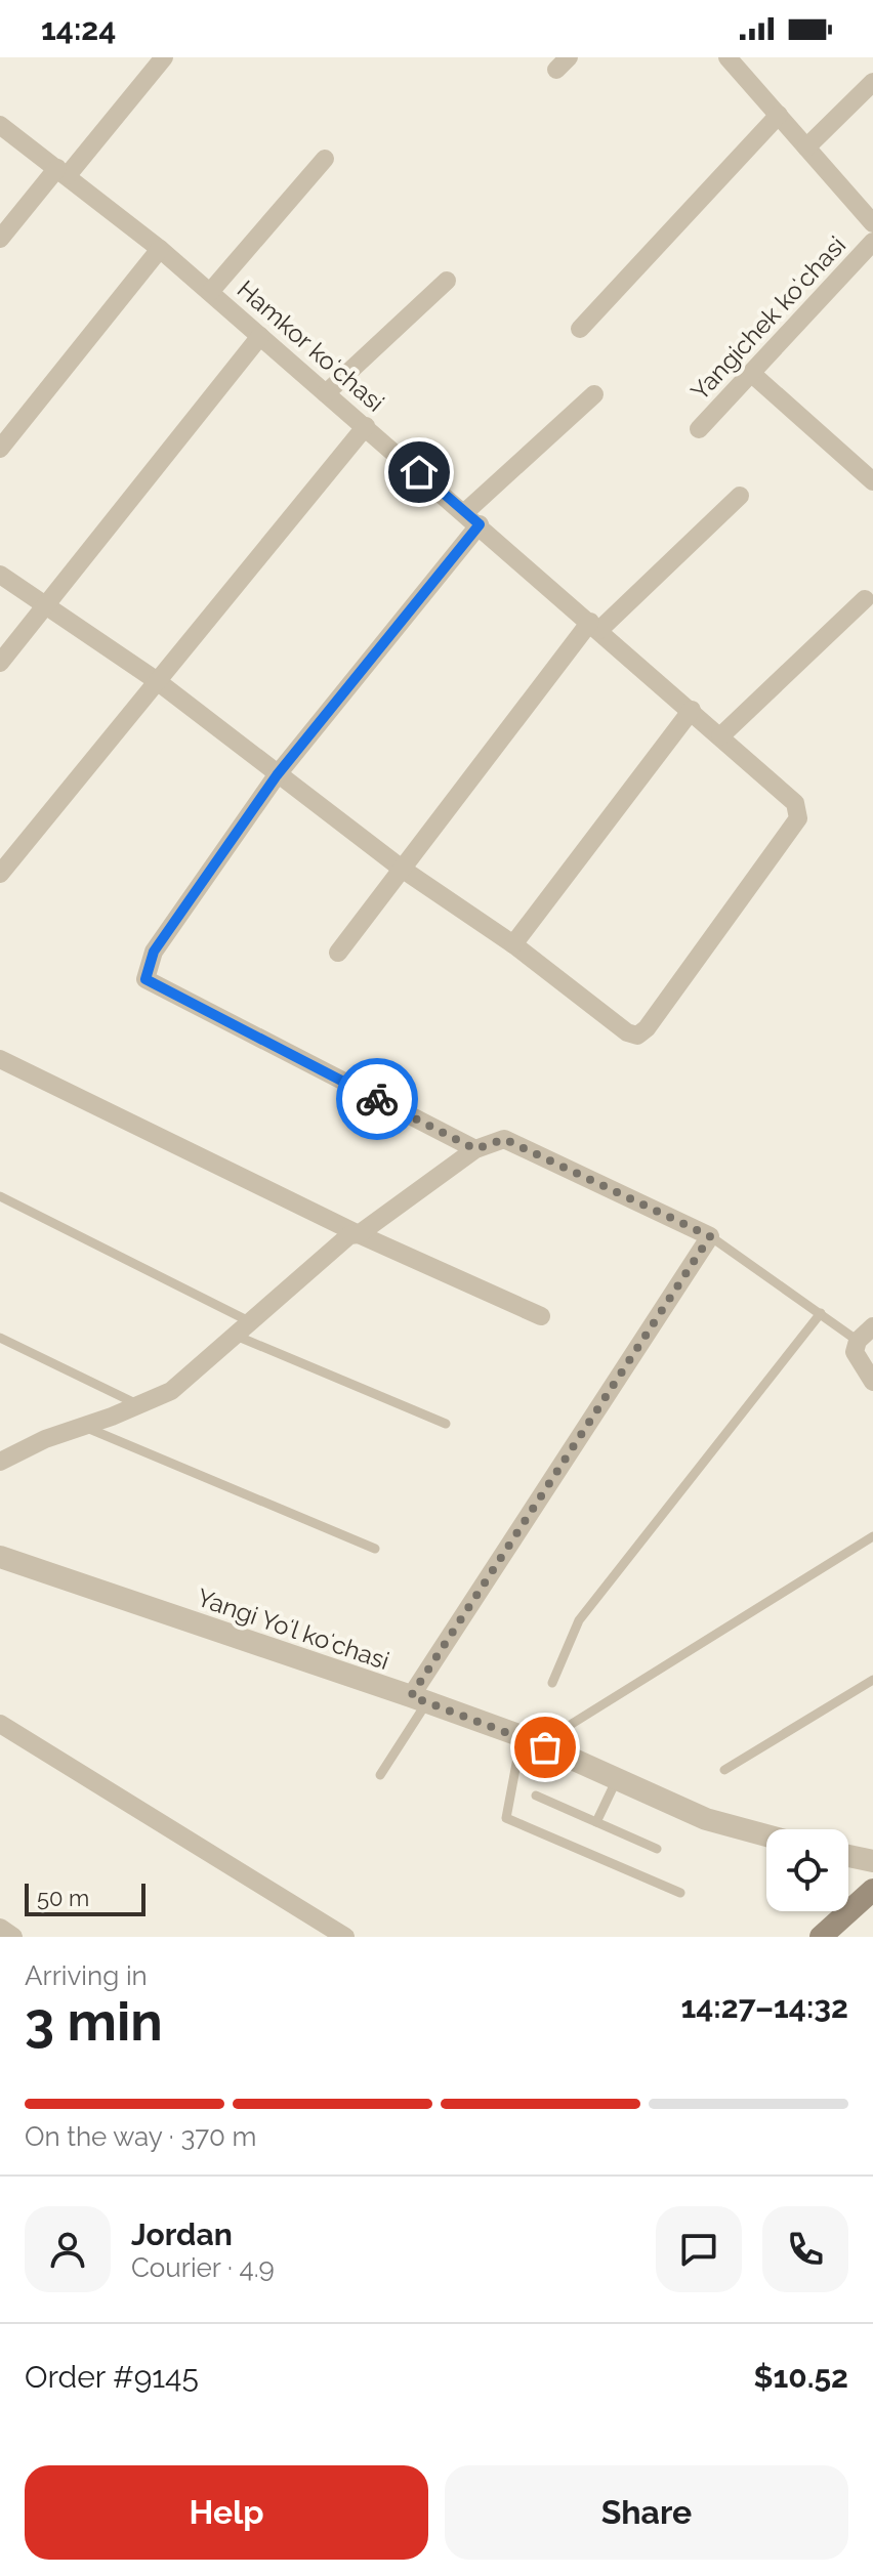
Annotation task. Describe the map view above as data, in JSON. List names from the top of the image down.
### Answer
{
  "streets": {
    "street": ["Yangichek koʻchasi", "Hamkor koʻchasi", "Yangi Yoʻl koʻchasi"]
  },
  "scale_bar": "50 m",
  "page": {
    "status": "14:24",
    "scale": "50 m",
    "heading": ["3 min", "Arriving in", "14:27–14:32"],
    "panel": [
      "Jordan",
      "Courier · 4.9",
      "Order #9145",
      "$10.52"
    ],
    "bar": "On the way · 370 m",
    "buttons": ["Help", "Share"]
  }
}
